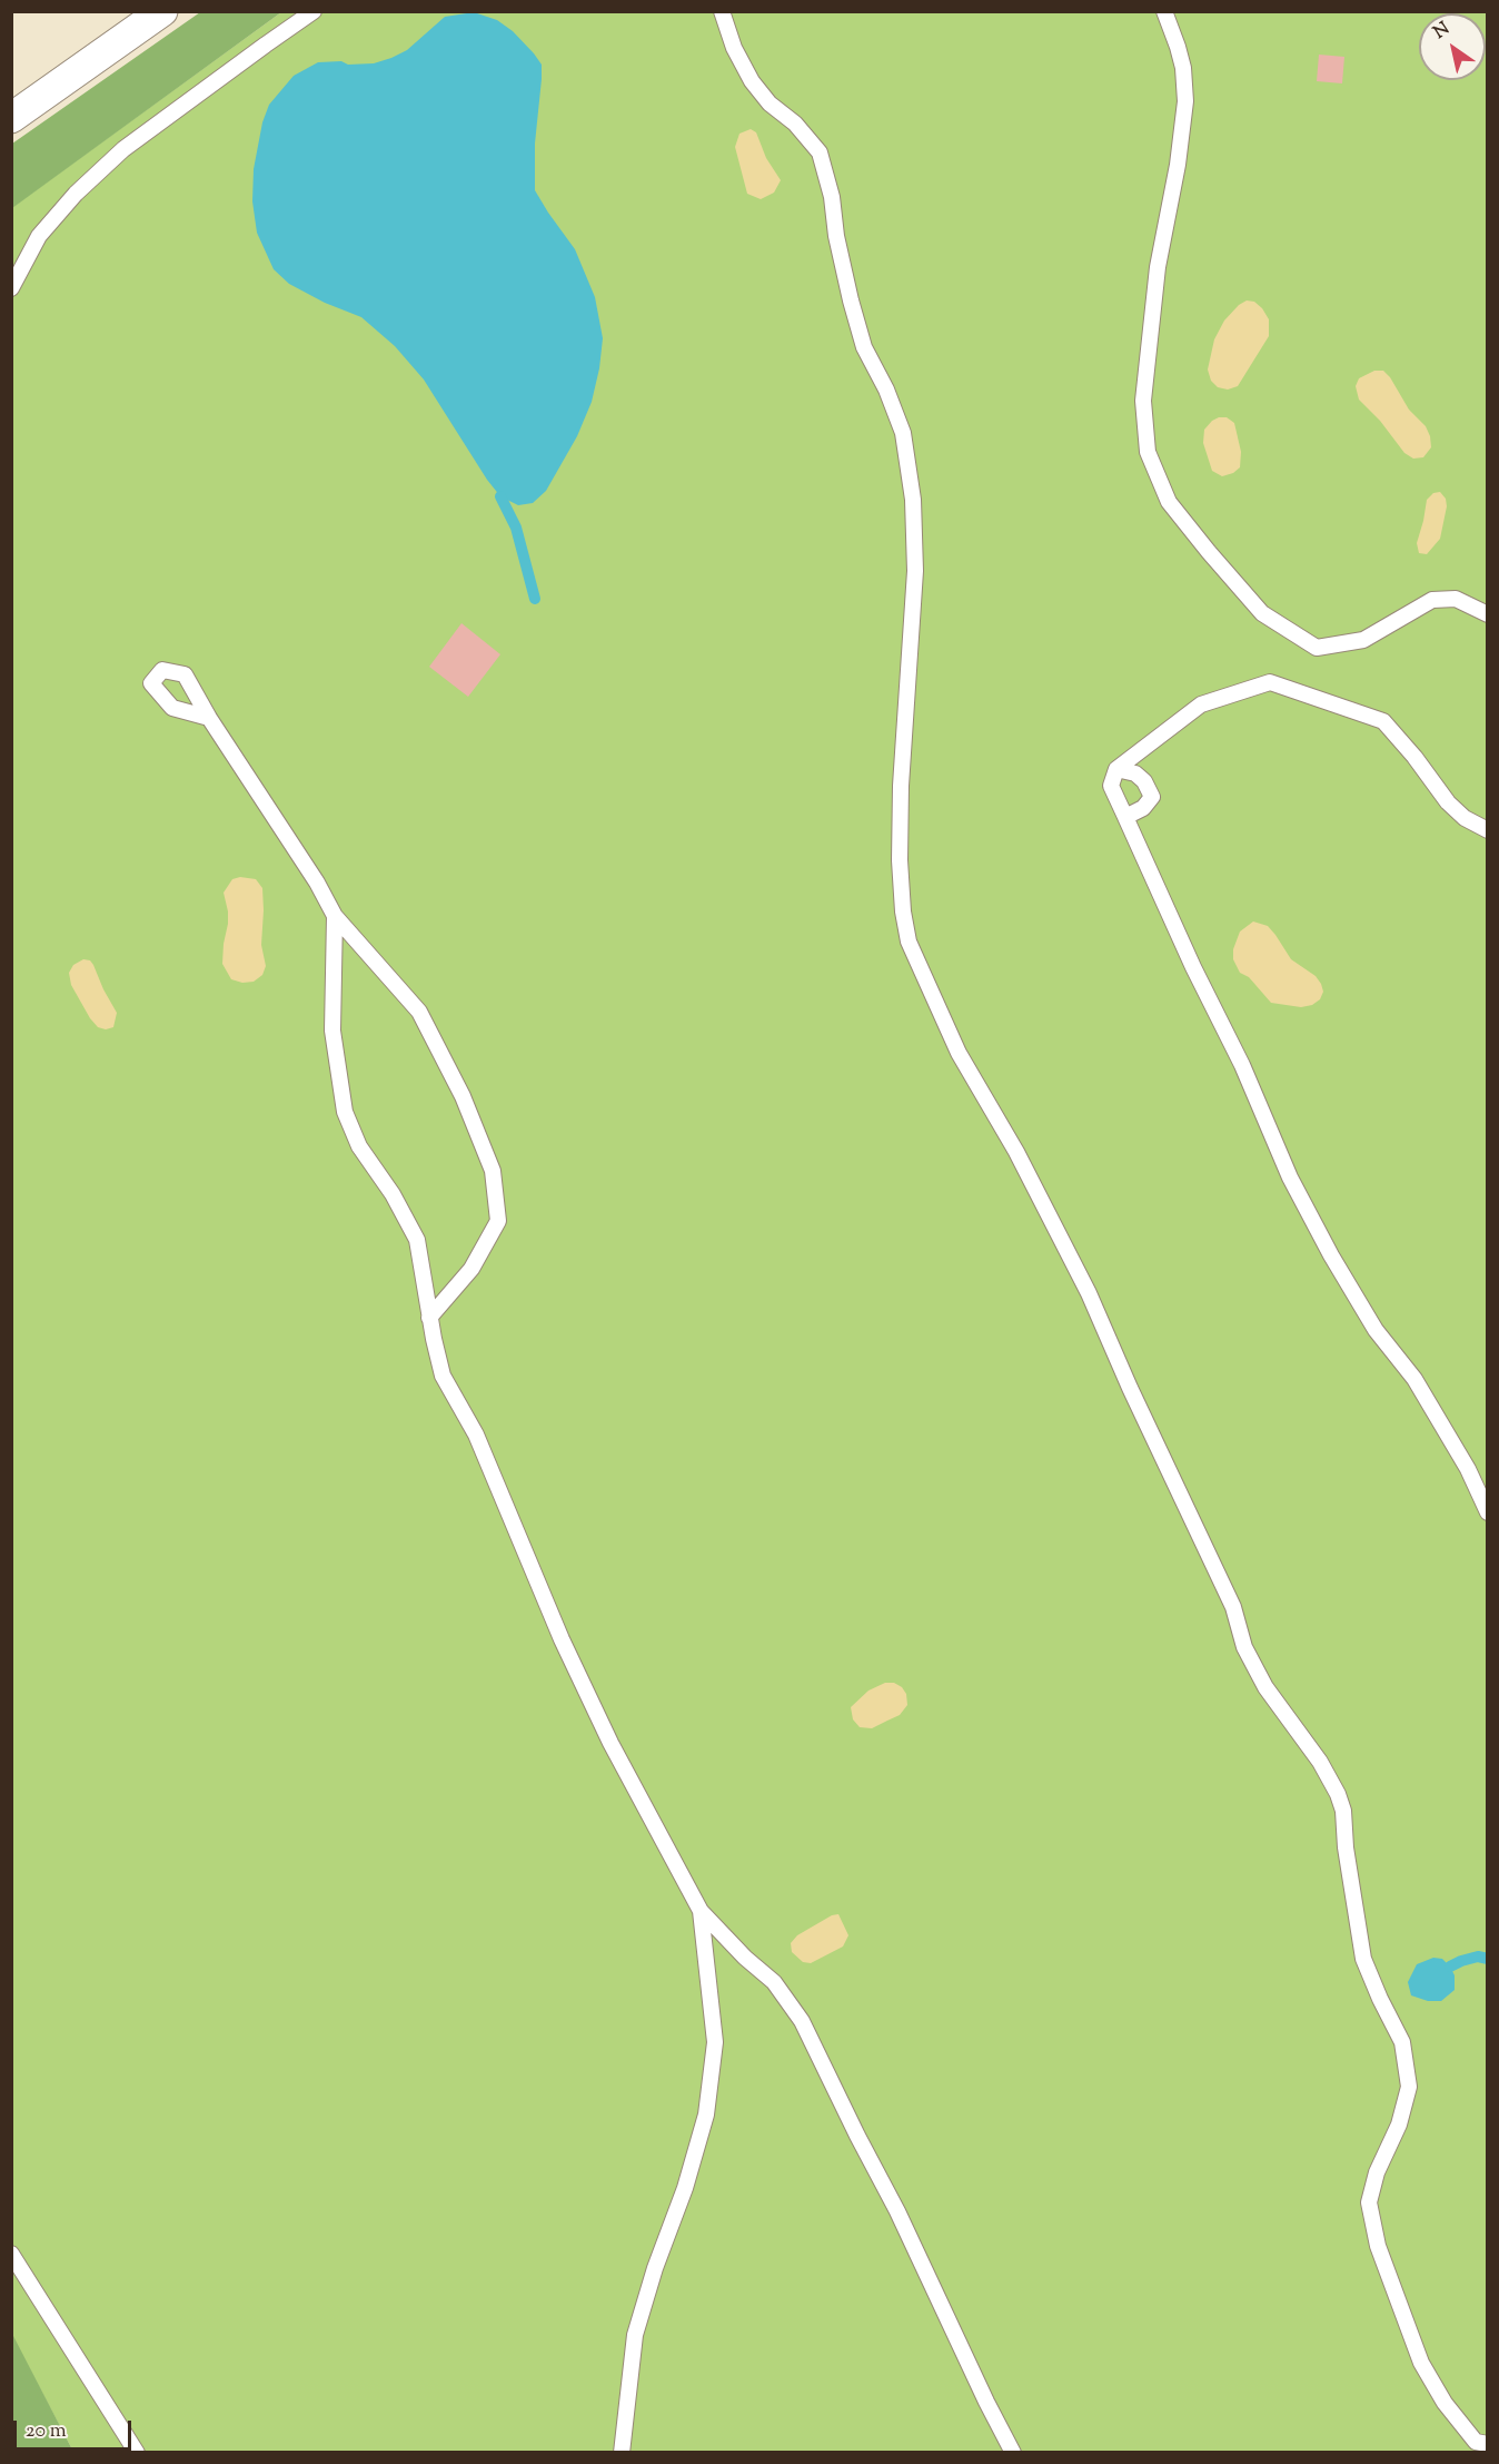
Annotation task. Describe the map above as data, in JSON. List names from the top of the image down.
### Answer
{
  "scale_bar": "20 m",
  "north": "top left"
}
